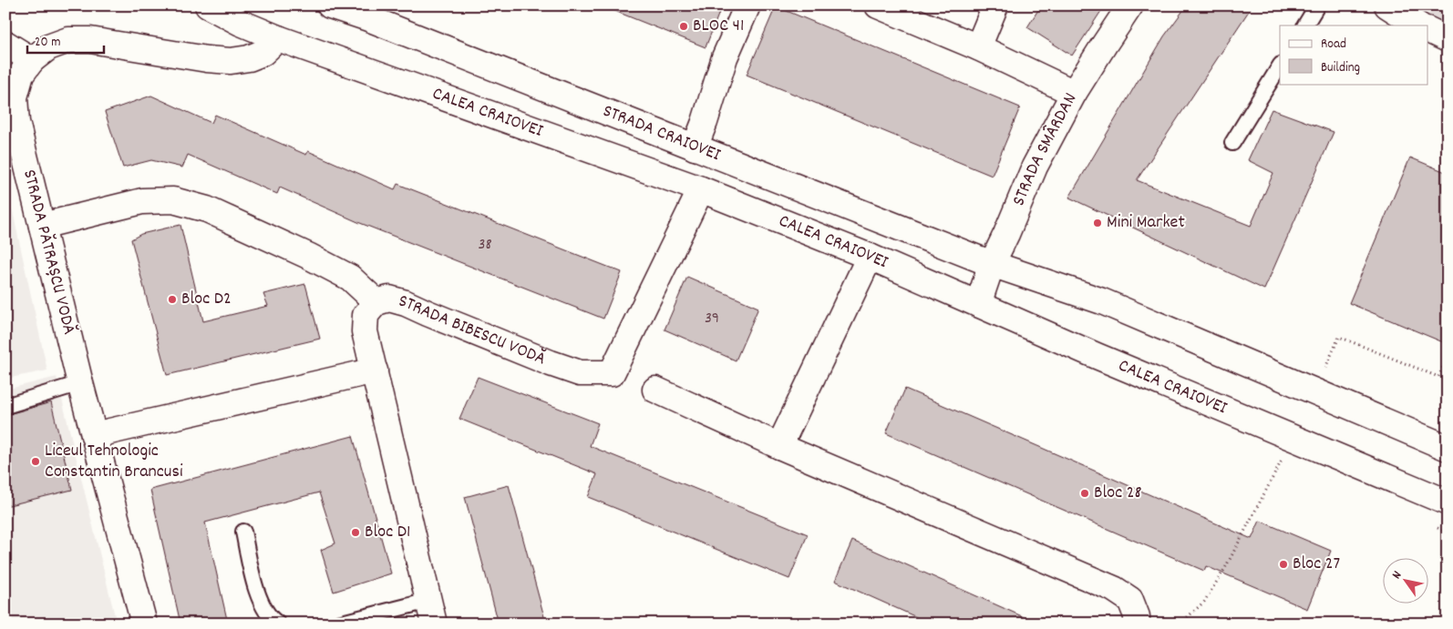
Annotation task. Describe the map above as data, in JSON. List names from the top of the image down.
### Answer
{
  "streets": {
    "street": [
      "CALEA CRAIOVEI",
      "STRADA CRAIOVEI",
      "STRADA SMÂRDAN",
      "STRADA PĂTRAȘCU VODĂ",
      "STRADA BIBESCU VODĂ"
    ]
  },
  "crossings": [
    ["CALEA CRAIOVEI", "STRADA SMÂRDAN"],
    ["CALEA CRAIOVEI", "STRADA PĂTRAȘCU VODĂ"],
    ["CALEA CRAIOVEI", "STRADA BIBESCU VODĂ"],
    ["STRADA CRAIOVEI", "STRADA SMÂRDAN"]
  ],
  "places": [
    "BLOC 41",
    "Mini Market",
    "Bloc D2",
    "Liceul Tehnologic Constantin Brancusi",
    "Bloc 28",
    "Bloc D1",
    "Bloc 27"
  ],
  "house_numbers": ["38", "39"],
  "legend": ["Road", "Building"],
  "scale_bar": "20 m",
  "north": "top left"
}
